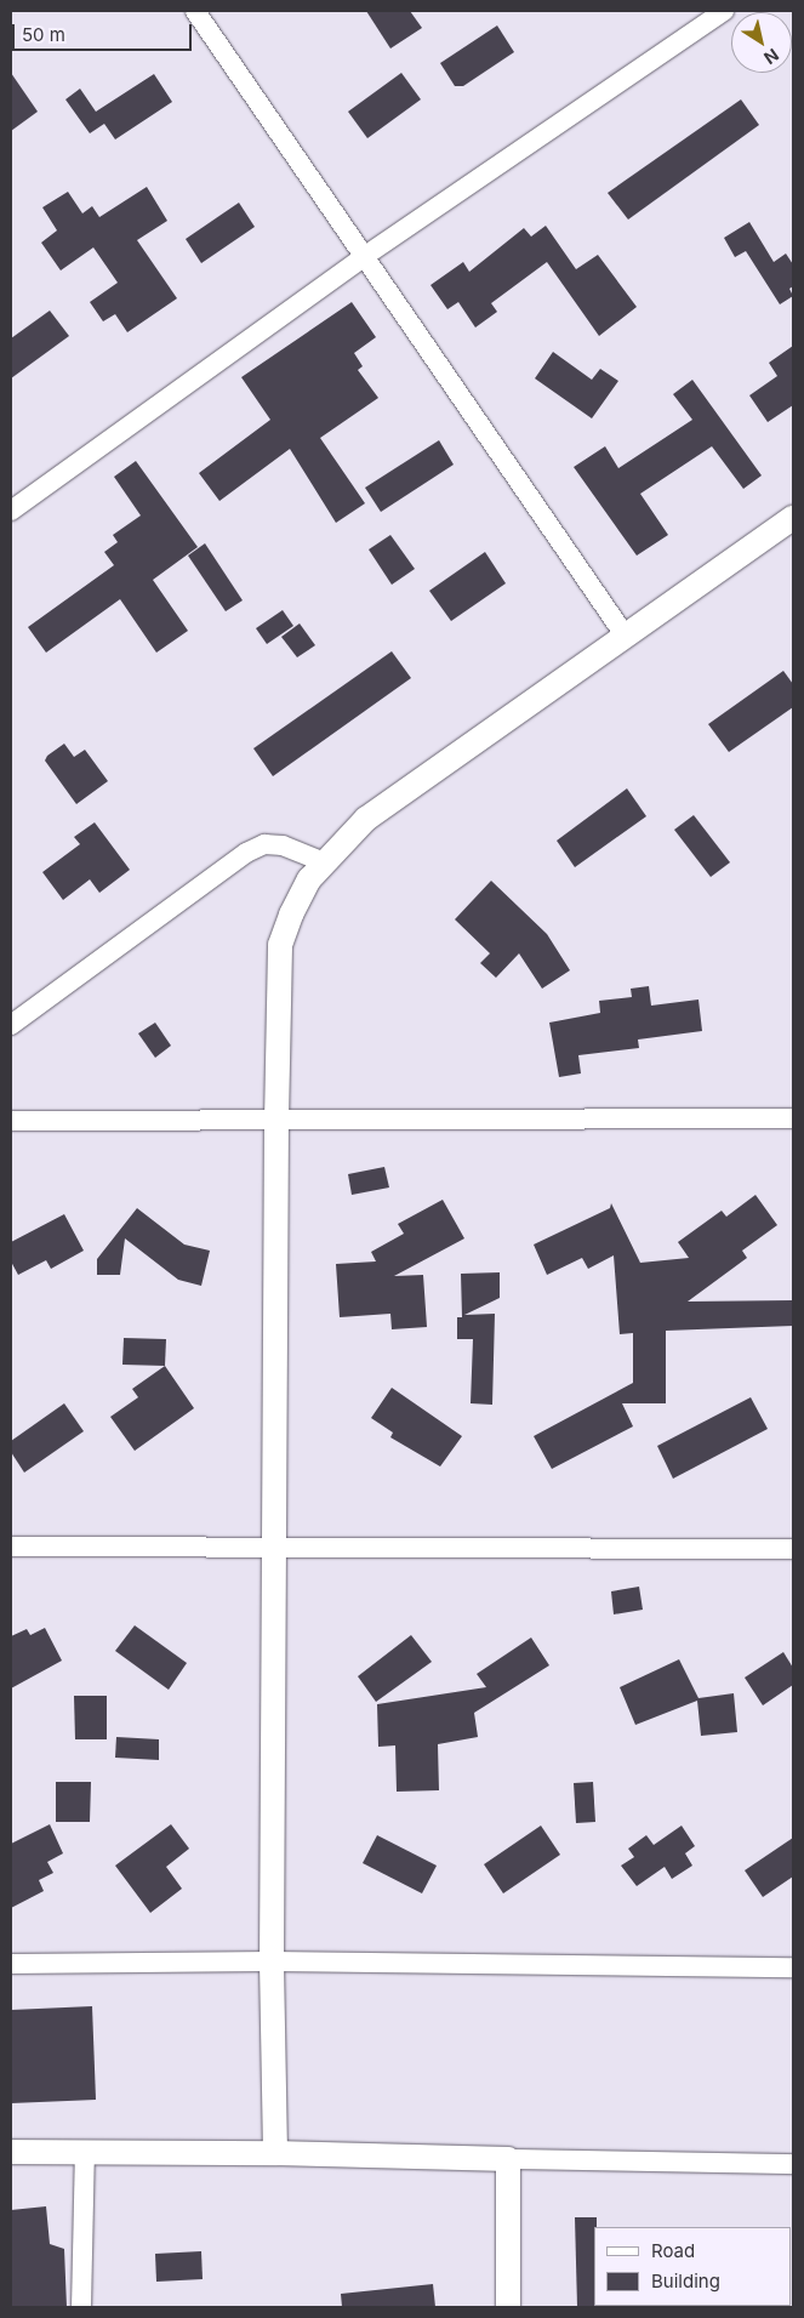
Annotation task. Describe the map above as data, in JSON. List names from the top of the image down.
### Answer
{
  "legend": ["Road", "Building"],
  "scale_bar": "50 m",
  "north": "bottom right"
}
